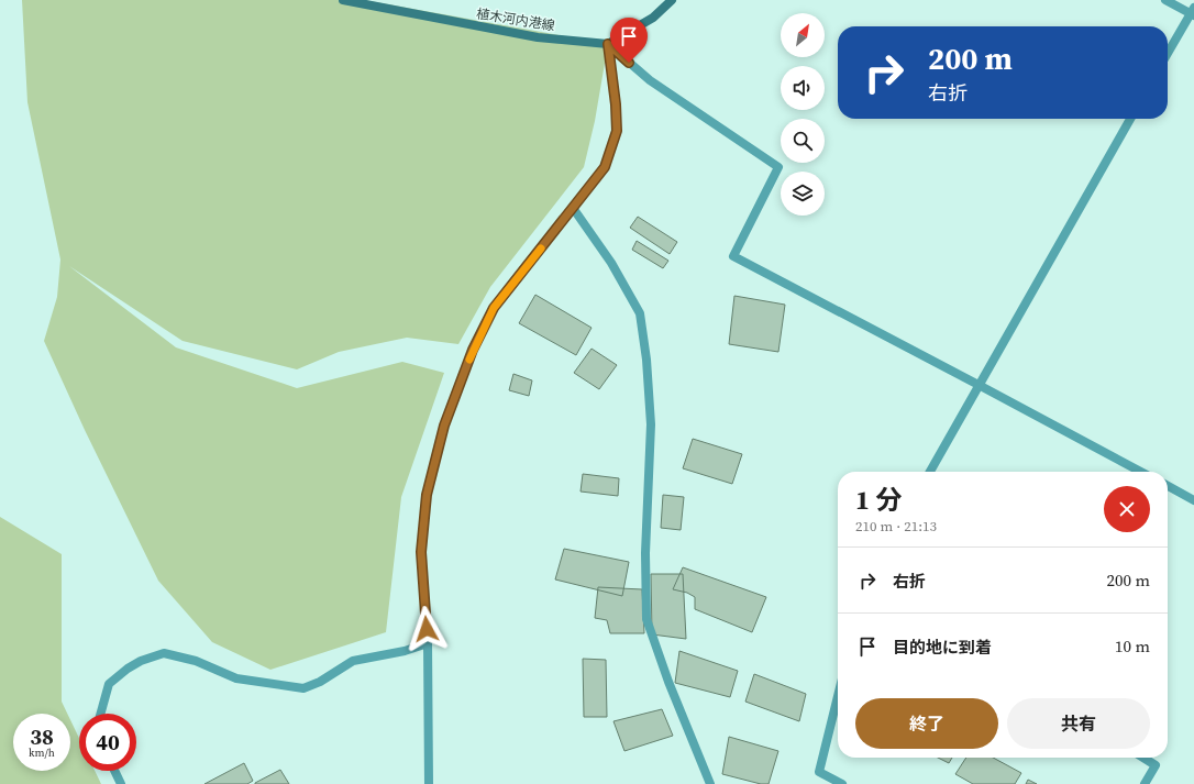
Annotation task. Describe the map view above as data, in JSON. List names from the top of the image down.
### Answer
{
  "streets": {
    "main road": ["植木河内港線"]
  },
  "north": "top right",
  "page": {
    "turn": ["200 m", "右折"],
    "heading": ["1 分", "210 m · 21:13"],
    "list": [
      {
        "name": "右折",
        "value": "200 m"
      },
      {
        "name": "目的地に到着",
        "value": "10 m"
      }
    ],
    "buttons": ["終了", "共有"],
    "speed": "38 km/h",
    "limit": "40"
  }
}
